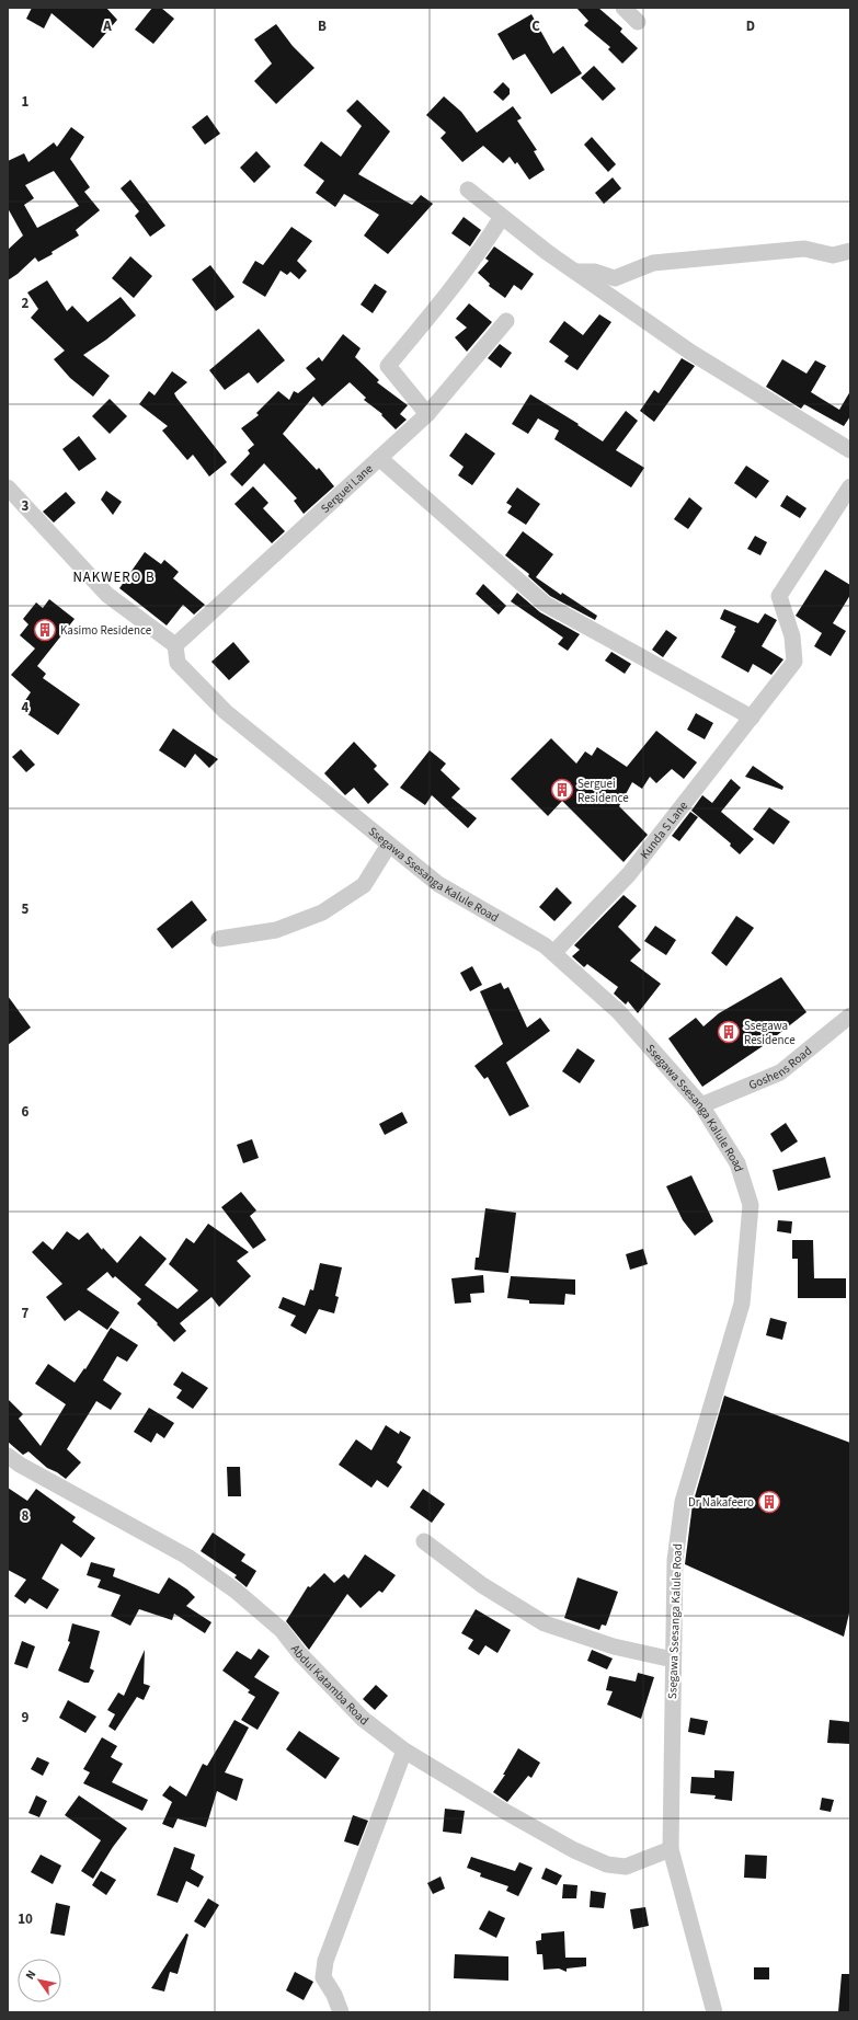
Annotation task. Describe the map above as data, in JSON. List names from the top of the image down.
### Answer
{
  "streets": {
    "street": [
      "Serguei Lane",
      "Kunda S Lane",
      "Ssegawa Ssesanga Kalule Road",
      "Goshens Road",
      "Abdul Katamba Road"
    ]
  },
  "crossings": [
    ["Serguei Lane", "Ssegawa Ssesanga Kalule Road"],
    ["Kunda S Lane", "Ssegawa Ssesanga Kalule Road"],
    ["Ssegawa Ssesanga Kalule Road", "Goshens Road"],
    ["Ssegawa Ssesanga Kalule Road", "Abdul Katamba Road"]
  ],
  "districts": ["NAKWERO B"],
  "places": {
    "building": [
      "Kasimo Residence",
      "Serguei Residence",
      "Ssegawa Residence",
      "Dr Nakafeero"
    ]
  },
  "north": "top left",
  "grid": {
    "columns": [
      "A",
      "B",
      "C",
      "D"
    ],
    "rows": [
      "1",
      "2",
      "3",
      "4",
      "5",
      "6",
      "7",
      "8",
      "9",
      "10"
    ]
  }
}
